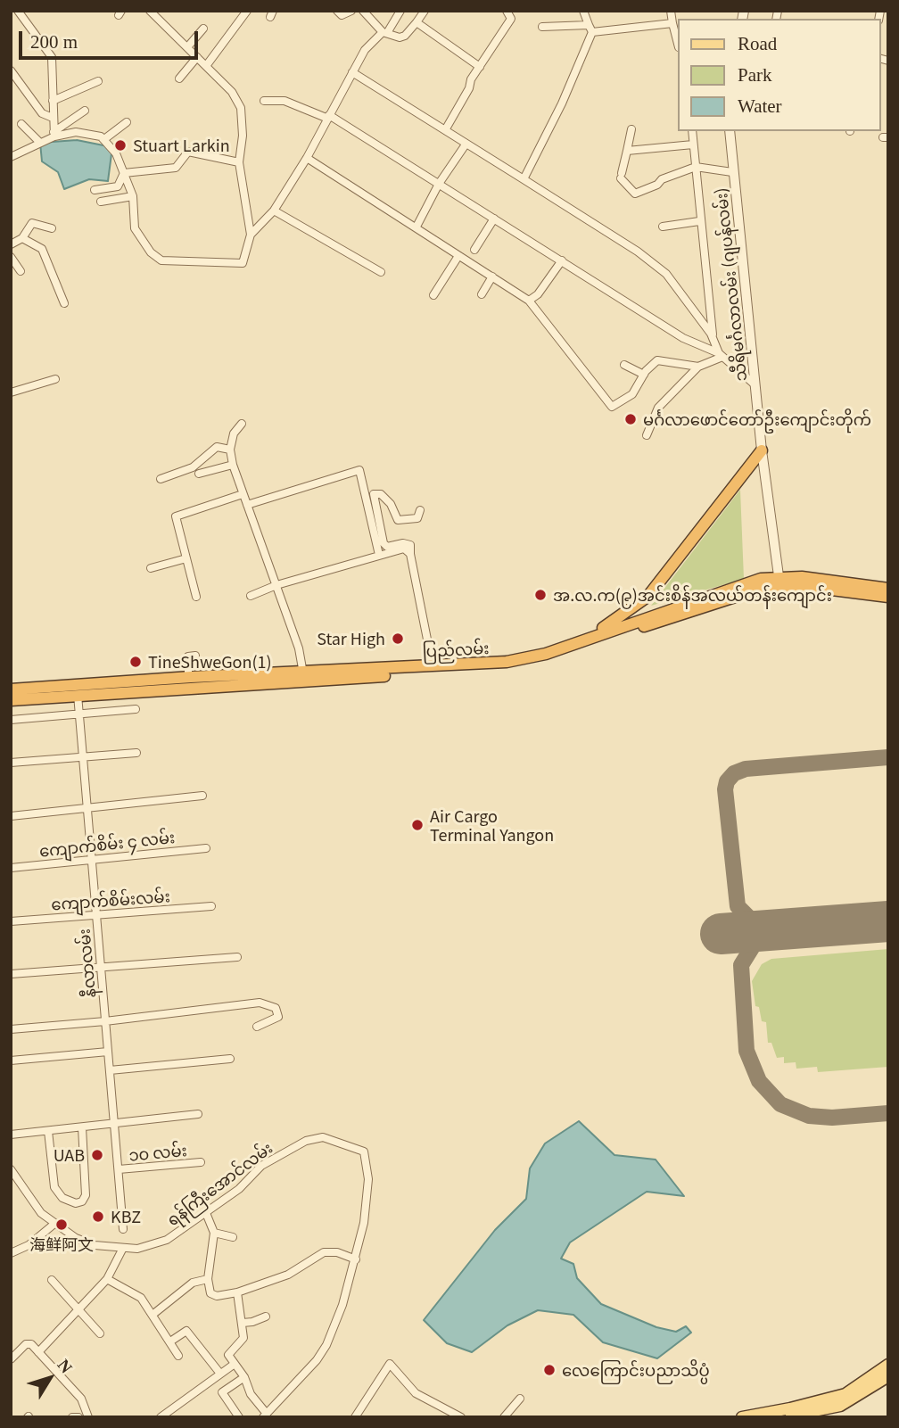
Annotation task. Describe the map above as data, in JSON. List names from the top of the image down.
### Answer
{
  "streets": {
    "highway": ["ပြည်လမ်း"],
    "street": [
      "သီရိမင်္ဂလာလမ်း (ဂျပန်လမ်း)",
      "ကျောက်စိမ်း ၄ လမ်း",
      "ကျောက်စိမ်းလမ်း",
      "နီလာလမ်း",
      "၁၀ လမ်း",
      "ရန်ကြီးအောင်လမ်း"
    ]
  },
  "crossings": [
    ["သီရိမင်္ဂလာလမ်း (ဂျပန်လမ်း)", "ပြည်လမ်း"],
    ["ပြည်လမ်း", "နီလာလမ်း"],
    ["ကျောက်စိမ်း ၄ လမ်း", "နီလာလမ်း"],
    ["ကျောက်စိမ်းလမ်း", "နီလာလမ်း"],
    ["နီလာလမ်း", "၁၀ လမ်း"]
  ],
  "places": [
    "Stuart Larkin",
    "မင်္ဂလာဖောင်တော်ဦးကျောင်းတိုက်",
    "အ.လ.က(၉)အင်းစိန်အလယ်တန်းကျောင်း",
    "Star High",
    "TineShweGon(1)",
    "Air Cargo Terminal Yangon",
    "UAB",
    "KBZ",
    "海鲜阿文",
    "လေကြောင်းပညာသိပ္ပံ"
  ],
  "legend": ["Road", "Park", "Water"],
  "scale_bar": "200 m",
  "north": "top right"
}
